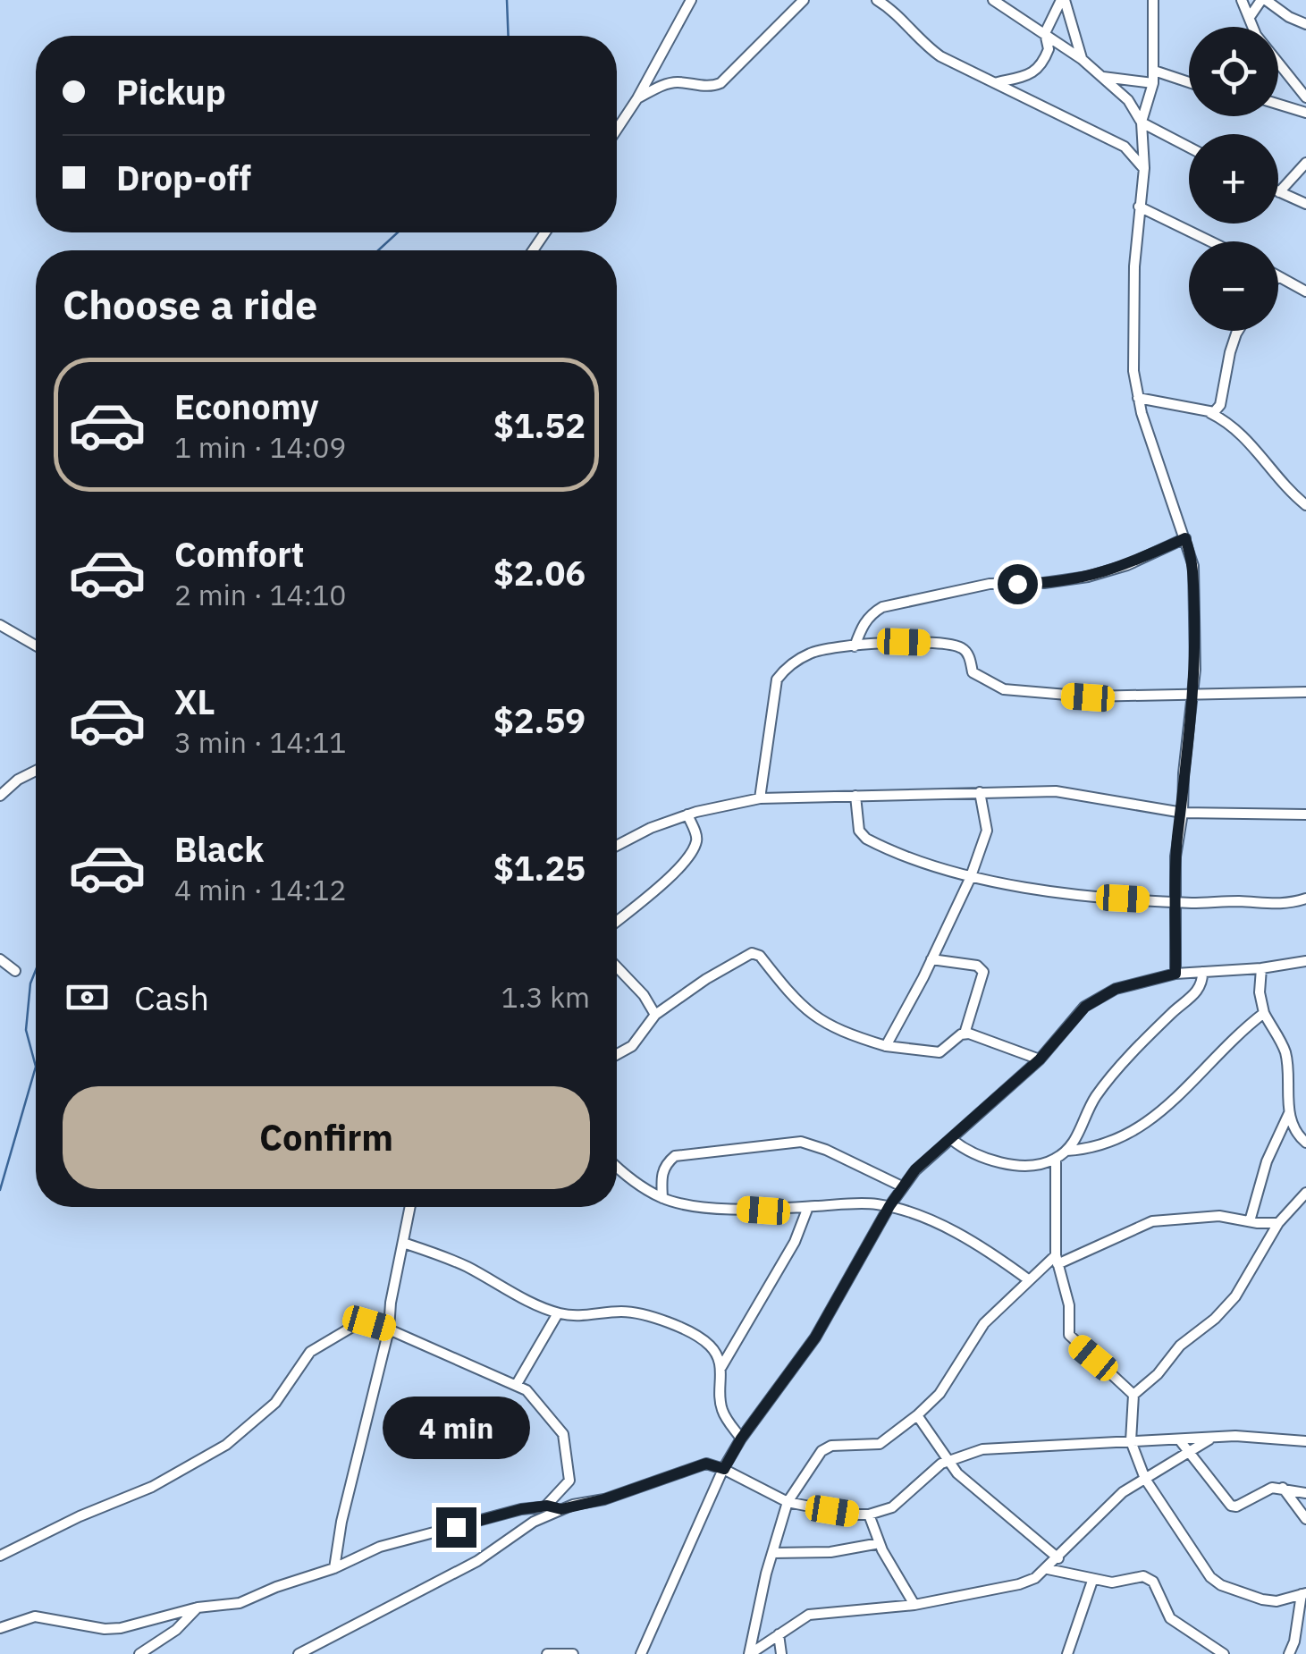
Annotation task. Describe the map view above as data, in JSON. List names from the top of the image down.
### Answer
{
  "page": {
    "map_buttons": ["+", "−"],
    "banner": ["Pickup", "Drop-off"],
    "heading": "Choose a ride",
    "list": [
      {
        "name": "Economy",
        "note": "1 min · 14:09",
        "value": "$1.52"
      },
      {
        "name": "Comfort",
        "note": "2 min · 14:10",
        "value": "$2.06"
      },
      {
        "name": "XL",
        "note": "3 min · 14:11",
        "value": "$2.59"
      },
      {
        "name": "Black",
        "note": "4 min · 14:12",
        "value": "$1.25"
      }
    ],
    "pay": ["Cash", "1.3 km"],
    "buttons": "Confirm",
    "bubble": "4 min"
  }
}
